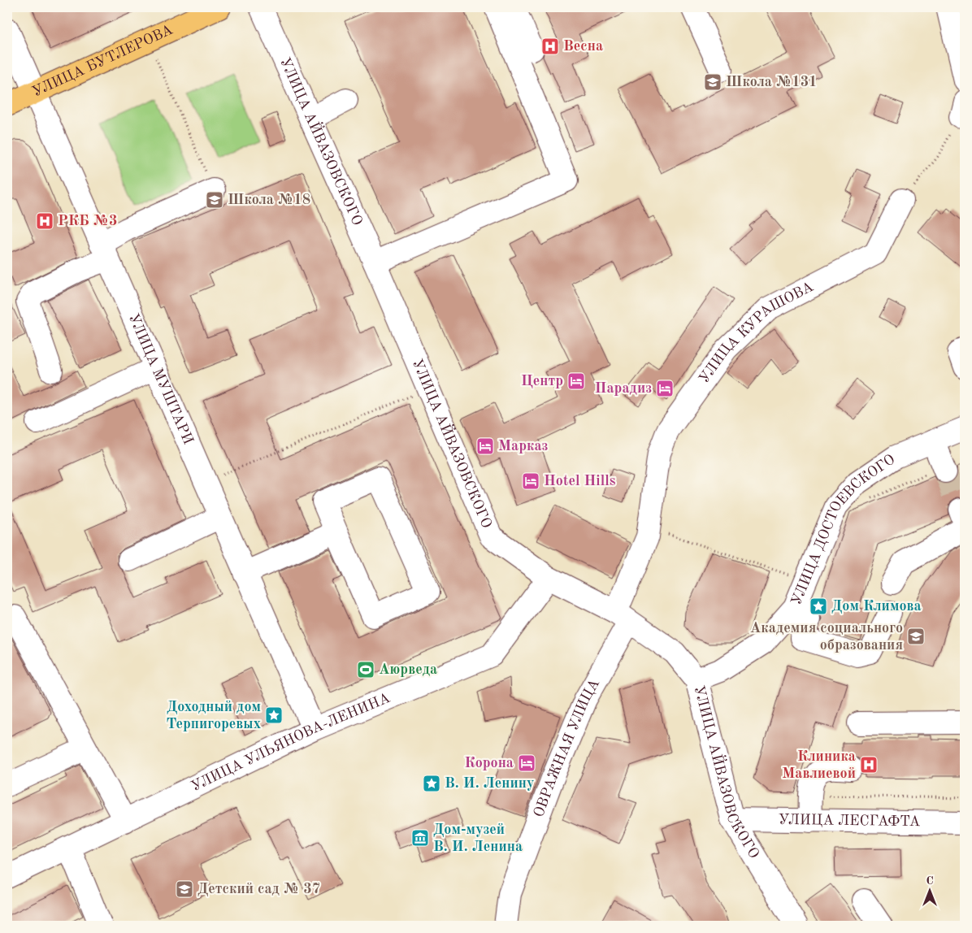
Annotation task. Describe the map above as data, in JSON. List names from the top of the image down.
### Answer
{
  "streets": {
    "main road": ["УЛИЦА БУТЛЕРОВА"],
    "street": [
      "УЛИЦА АЙВАЗОВСКОГО",
      "УЛИЦА КУРАШОВА",
      "УЛИЦА МУШТАРИ",
      "УЛИЦА ДОСТОЕВСКОГО",
      "УЛИЦА УЛЬЯНОВА-ЛЕНИНА",
      "ОВРАЖНАЯ УЛИЦА",
      "УЛИЦА ЛЕСГАФТА"
    ]
  },
  "crossings": [
    ["УЛИЦА БУТЛЕРОВА", "УЛИЦА МУШТАРИ"],
    ["УЛИЦА АЙВАЗОВСКОГО", "УЛИЦА КУРАШОВА"],
    ["УЛИЦА АЙВАЗОВСКОГО", "УЛИЦА ДОСТОЕВСКОГО"],
    ["УЛИЦА АЙВАЗОВСКОГО", "УЛИЦА УЛЬЯНОВА-ЛЕНИНА"],
    ["УЛИЦА АЙВАЗОВСКОГО", "ОВРАЖНАЯ УЛИЦА"],
    ["УЛИЦА АЙВАЗОВСКОГО", "УЛИЦА ЛЕСГАФТА"],
    ["УЛИЦА КУРАШОВА", "ОВРАЖНАЯ УЛИЦА"],
    ["УЛИЦА МУШТАРИ", "УЛИЦА УЛЬЯНОВА-ЛЕНИНА"]
  ],
  "places": {
    "hospital": ["Весна", "РКБ №3", "Клиника Мавлиевой"],
    "school or university": [
      "Школа №131",
      "Школа №18",
      "Академия социального образования",
      "Детский сад № 37"
    ],
    "hotel": [
      "Центр",
      "Парадиз",
      "Марказ",
      "Hotel Hills",
      "Корона"
    ],
    "place": ["Дом Климова", "Доходный дом Терпигоревых", "В. И. Ленину"],
    "sports": ["Аюрведа"],
    "museum": ["Дом-музей В. И. Ленина"]
  },
  "north": "top"
}
